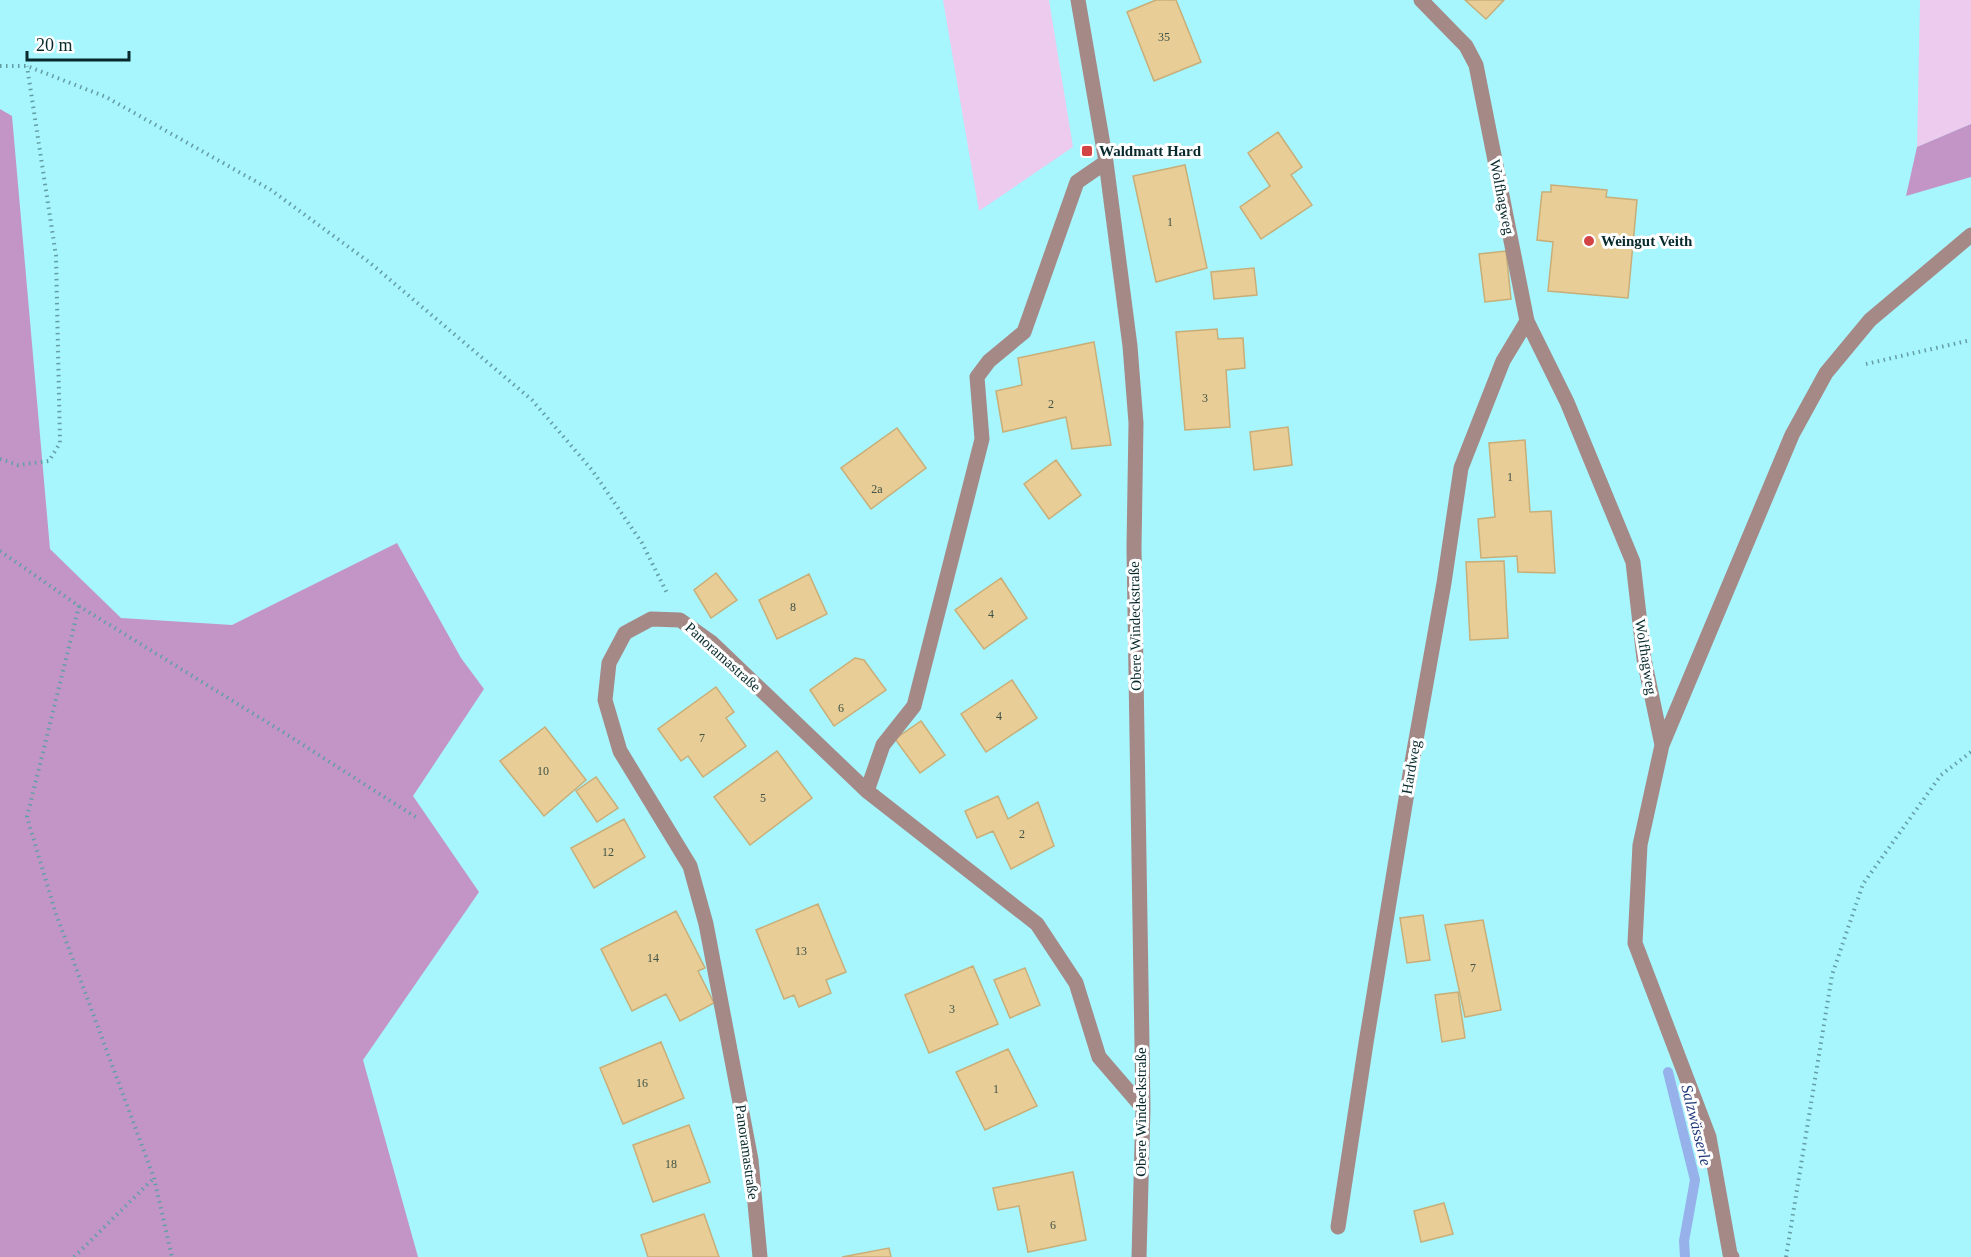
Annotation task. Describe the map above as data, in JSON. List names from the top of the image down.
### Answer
{
  "streets": {
    "street": [
      "Wolfhagweg",
      "Obere Windeckstraße",
      "Panoramastraße",
      "Hardweg"
    ]
  },
  "crossings": [
    ["Wolfhagweg", "Hardweg"],
    ["Obere Windeckstraße", "Panoramastraße"]
  ],
  "water": ["Salzwässerle"],
  "places": {
    "transit": ["Waldmatt Hard"],
    "other": ["Weingut Veith"]
  },
  "house_numbers": [
    "35",
    "1",
    "3",
    "2",
    "1",
    "2a",
    "8",
    "4",
    "6",
    "4",
    "7",
    "10",
    "5",
    "2",
    "12",
    "13",
    "14",
    "7",
    "3",
    "16",
    "1",
    "18",
    "6"
  ],
  "scale_bar": "20 m"
}
